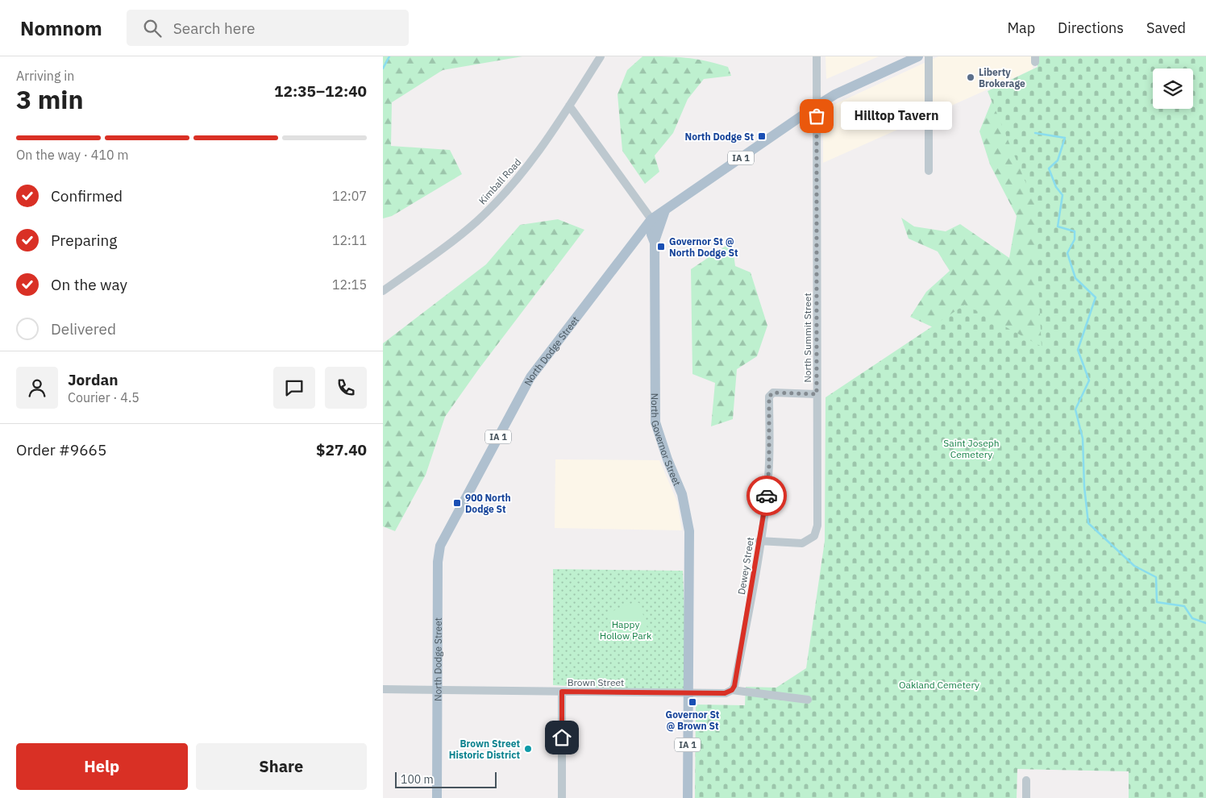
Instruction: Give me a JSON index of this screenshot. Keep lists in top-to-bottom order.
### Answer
{
  "streets": {
    "main road": ["IA 1", "North Dodge Street", "North Governor Street"],
    "street": [
      "Kimball Road",
      "North Summit Street",
      "Dewey Street",
      "Brown Street"
    ]
  },
  "crossings": [
    ["North Summit Street", "North Dodge Street"],
    ["North Summit Street", "Dewey Street"],
    ["North Dodge Street", "North Governor Street"],
    ["North Dodge Street", "Brown Street"],
    ["North Governor Street", "Brown Street"],
    ["Dewey Street", "Brown Street"]
  ],
  "parks": ["Saint Joseph Cemetery", "Happy Hollow Park", "Oakland Cemetery"],
  "places": {
    "other": ["Liberty Brokerage", "Hilltop Tavern", "Brown Street Historic District"],
    "transit": [
      "North Dodge St",
      "Governor St @ North Dodge St",
      "900 North Dodge St",
      "Governor St @ Brown St"
    ]
  },
  "scale_bar": "100 m",
  "page": {
    "header": "Nomnom",
    "search": "Search here",
    "nav": ["Map", "Directions", "Saved"],
    "heading": ["3 min", "Arriving in", "12:35–12:40"],
    "panel": [
      "Jordan",
      "Courier · 4.5",
      "Order #9665",
      "$27.40"
    ],
    "bubble": "Hilltop Tavern",
    "bar": "On the way · 410 m",
    "list": [
      ["Confirmed", "12:07"],
      ["Preparing", "12:11"],
      ["On the way", "12:15"],
      "Delivered"
    ],
    "buttons": ["Help", "Share"],
    "scale": "100 m"
  }
}
